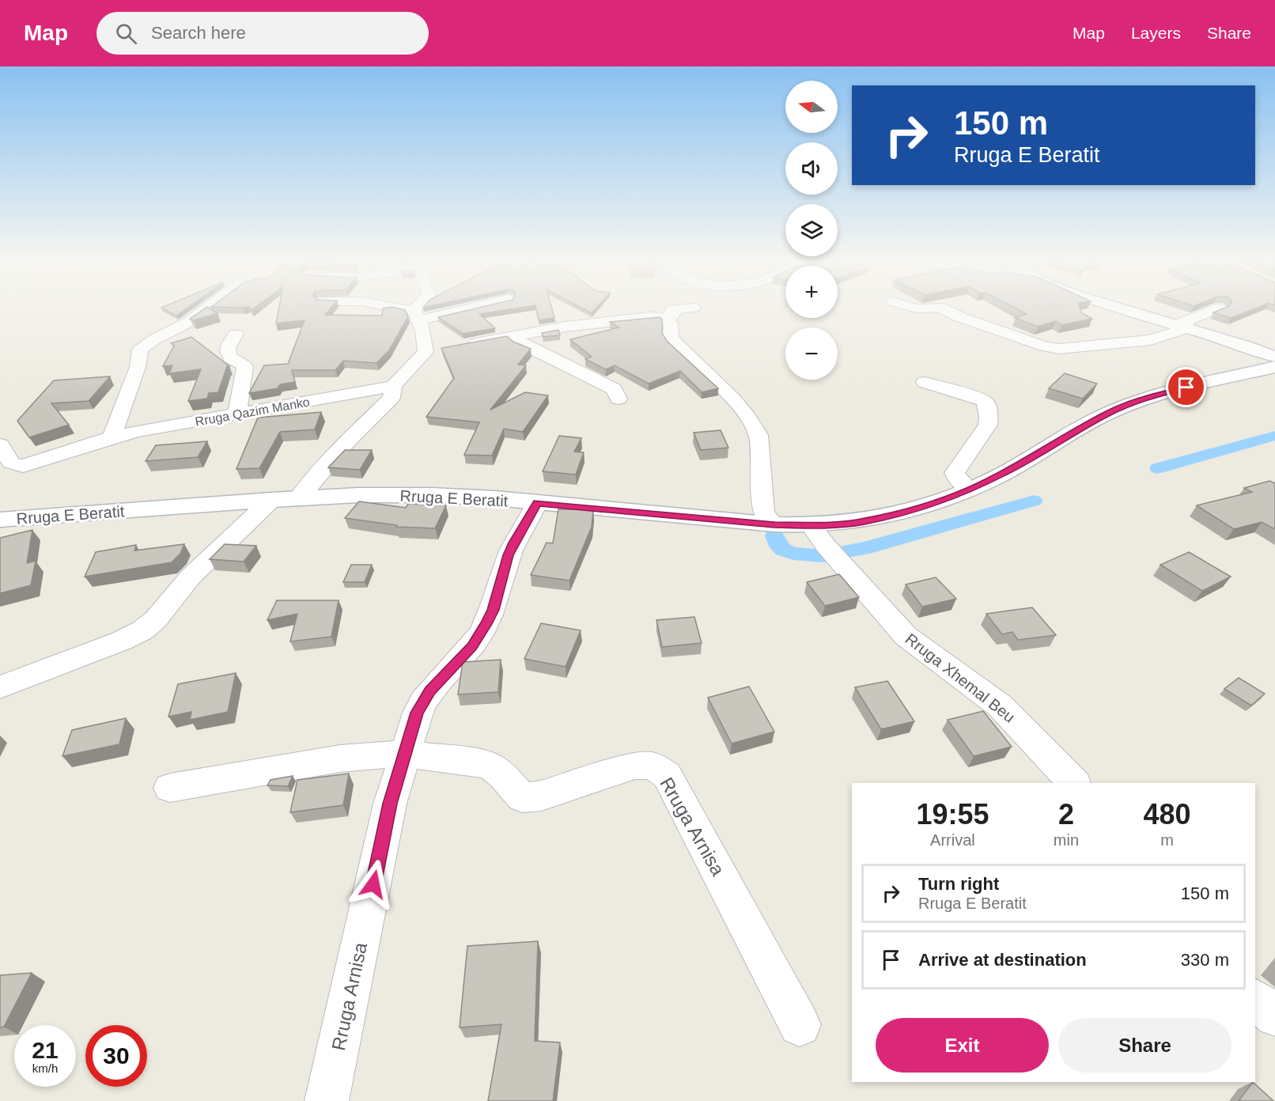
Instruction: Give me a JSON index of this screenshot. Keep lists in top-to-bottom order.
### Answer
{
  "streets": {
    "main road": ["Rruga E Beratit"],
    "street": ["Rruga Qazim Manko", "Rruga Xhemal Beu", "Rruga Arnisa"]
  },
  "crossings": [
    ["Rruga E Beratit", "Rruga Xhemal Beu"],
    ["Rruga E Beratit", "Rruga Arnisa"]
  ],
  "north": "left",
  "page": {
    "header": "Map",
    "search": "Search here",
    "nav": ["Map", "Layers", "Share"],
    "map_buttons": ["+", "−"],
    "turn": ["150 m", "Rruga E Beratit"],
    "eta": [
      "19:55",
      "Arrival",
      "2",
      "min",
      "480",
      "m"
    ],
    "list": [
      {
        "name": "Turn right",
        "note": "Rruga E Beratit",
        "value": "150 m"
      },
      {
        "name": "Arrive at destination",
        "value": "330 m"
      }
    ],
    "buttons": ["Exit", "Share"],
    "speed": "21 km/h",
    "limit": "30"
  }
}
